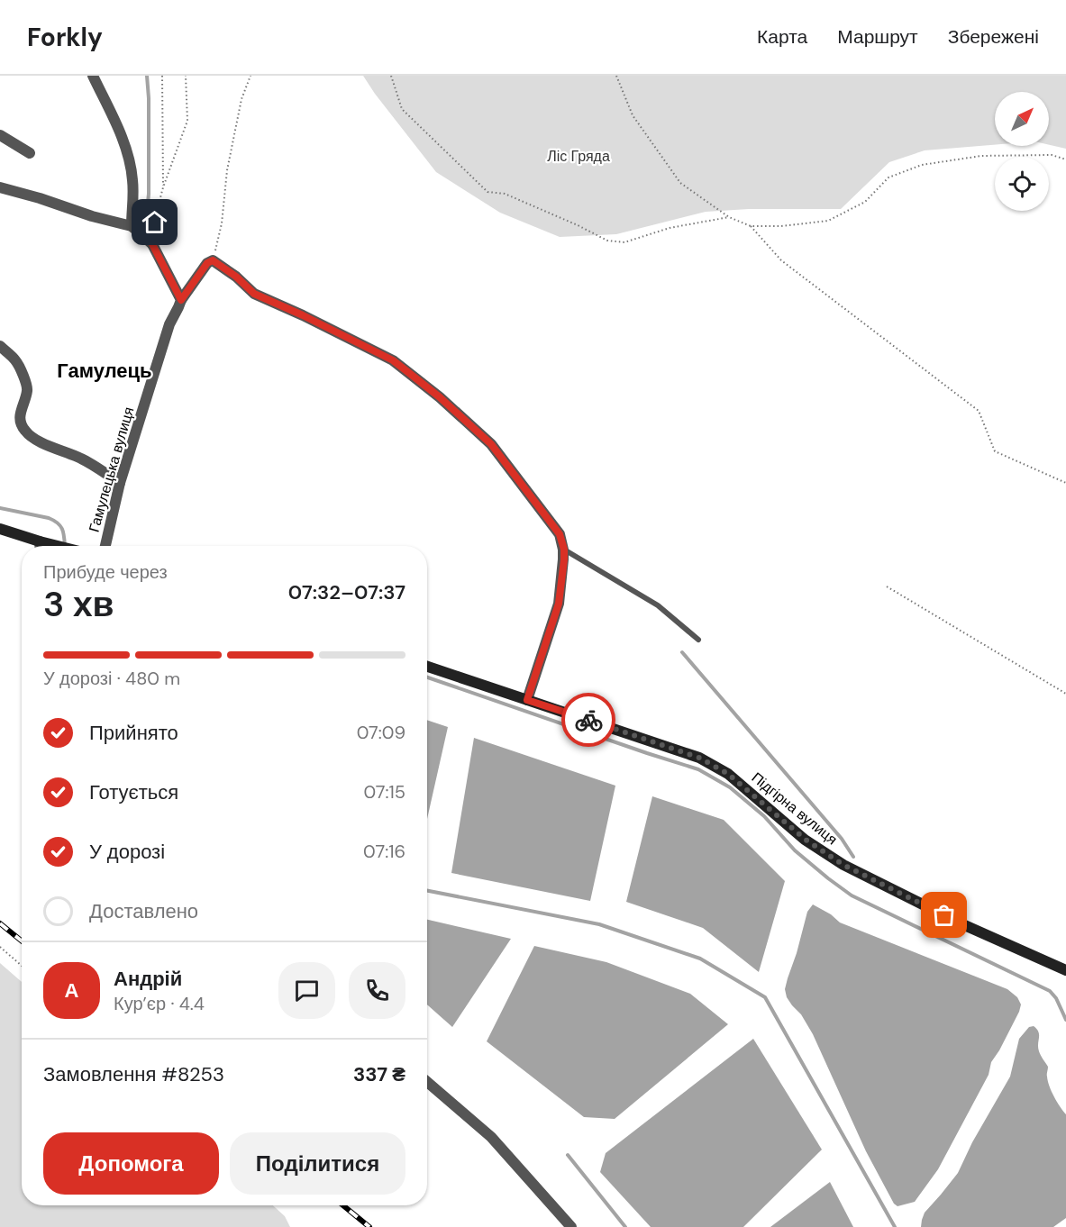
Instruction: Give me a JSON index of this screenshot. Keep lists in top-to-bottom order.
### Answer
{
  "streets": {
    "street": ["Гамулецька вулиця", "Підгірна вулиця"]
  },
  "districts": ["Гамулець"],
  "parks": ["Ліс Гряда"],
  "north": "top right",
  "page": {
    "header": "Forkly",
    "nav": ["Карта", "Маршрут", "Збережені"],
    "heading": ["3 хв", "Прибуде через", "07:32–07:37"],
    "panel": [
      "Андрій",
      "Кур’єр · 4.4",
      "Замовлення #8253",
      "337 ₴"
    ],
    "bar": "У дорозі · 480 m",
    "list": [
      ["Прийнято", "07:09"],
      ["Готується", "07:15"],
      ["У дорозі", "07:16"],
      "Доставлено"
    ],
    "round": "А",
    "buttons": ["Допомога", "Поділитися"]
  }
}
